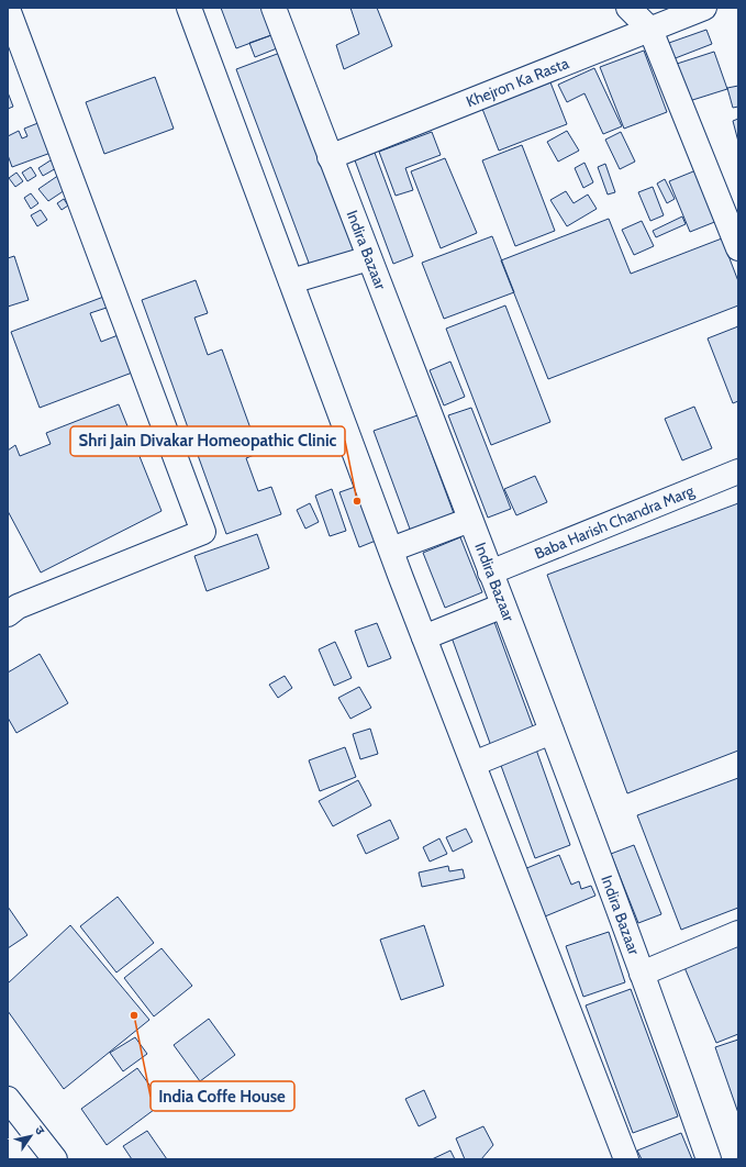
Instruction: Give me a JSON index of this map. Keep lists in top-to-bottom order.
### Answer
{
  "streets": {
    "main road": ["Khejron Ka Rasta", "Indira Bazaar", "Baba Harish Chandra Marg"]
  },
  "crossings": [
    ["Khejron Ka Rasta", "Indira Bazaar"],
    ["Indira Bazaar", "Baba Harish Chandra Marg"]
  ],
  "places": ["Shri Jain Divakar Homeopathic Clinic", "India Coffe House"],
  "north": "top right"
}
